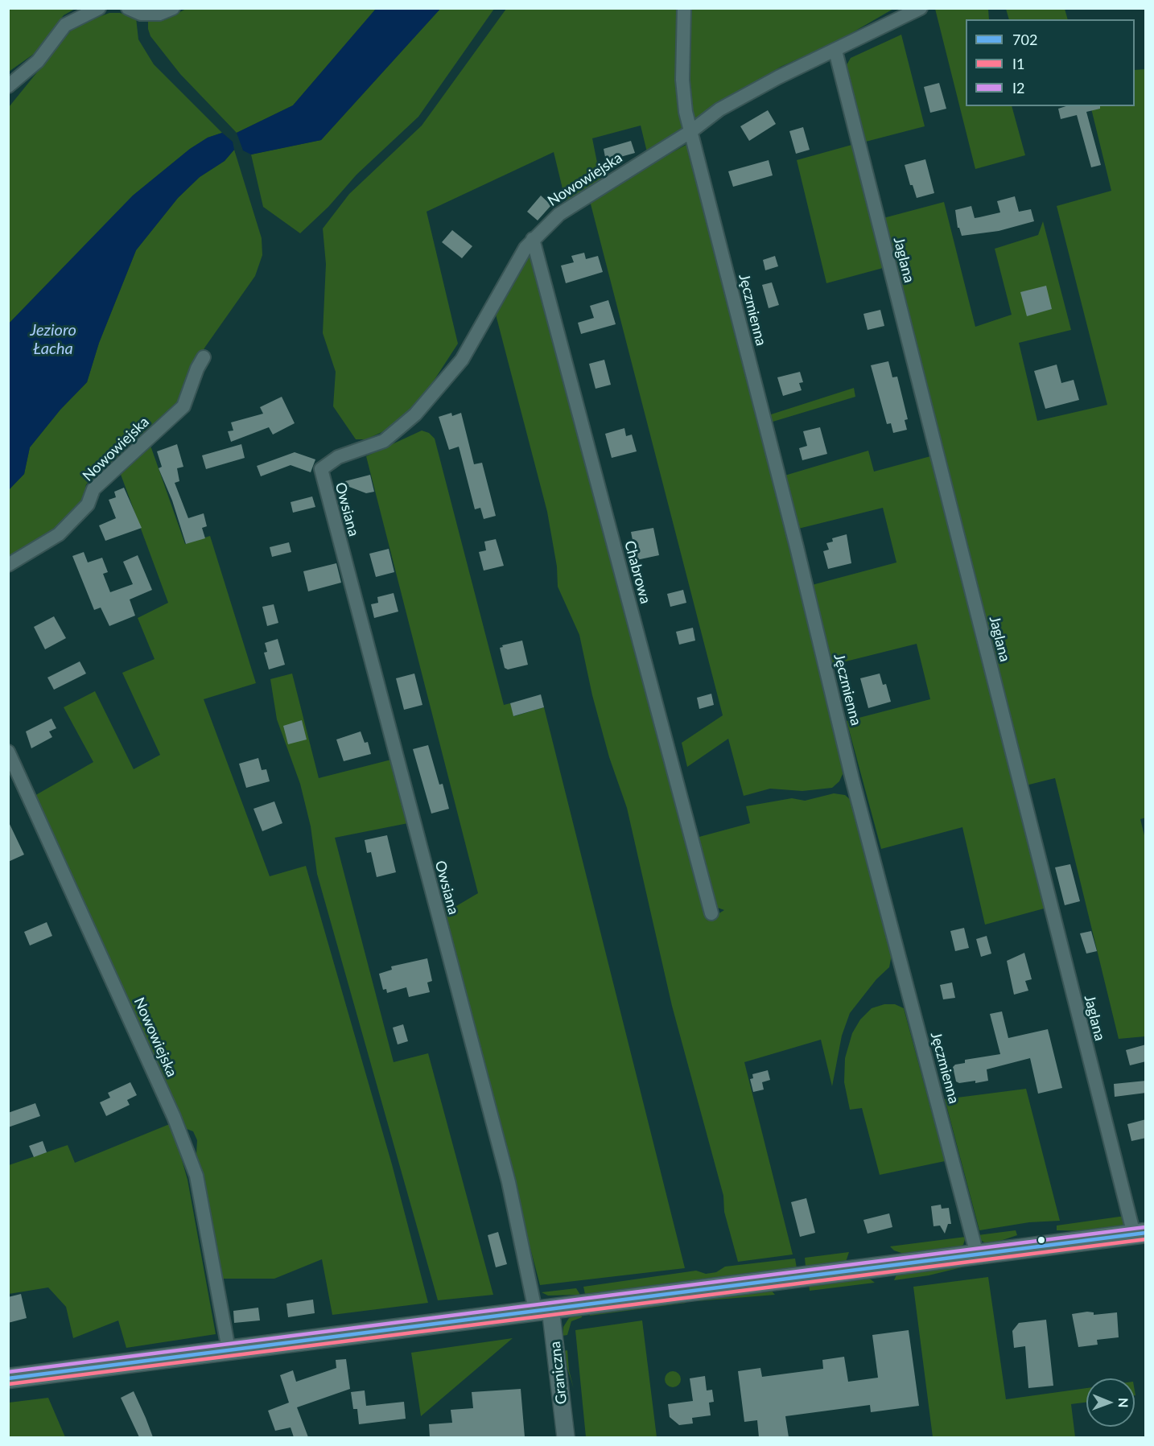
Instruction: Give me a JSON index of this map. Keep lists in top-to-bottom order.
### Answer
{
  "streets": {
    "street": [
      "Nowowiejska",
      "Jaglana",
      "Jęczmienna",
      "Owsiana",
      "Chabrowa",
      "Graniczna"
    ]
  },
  "crossings": [
    ["Nowowiejska", "Jaglana"],
    ["Nowowiejska", "Jęczmienna"],
    ["Nowowiejska", "Owsiana"],
    ["Nowowiejska", "Chabrowa"],
    ["Owsiana", "Graniczna"]
  ],
  "water": ["Jezioro Łacha"],
  "lines": ["transit line I2", "transit line 702", "transit line I1"],
  "legend": ["702", "I1", "I2"],
  "north": "right"
}
